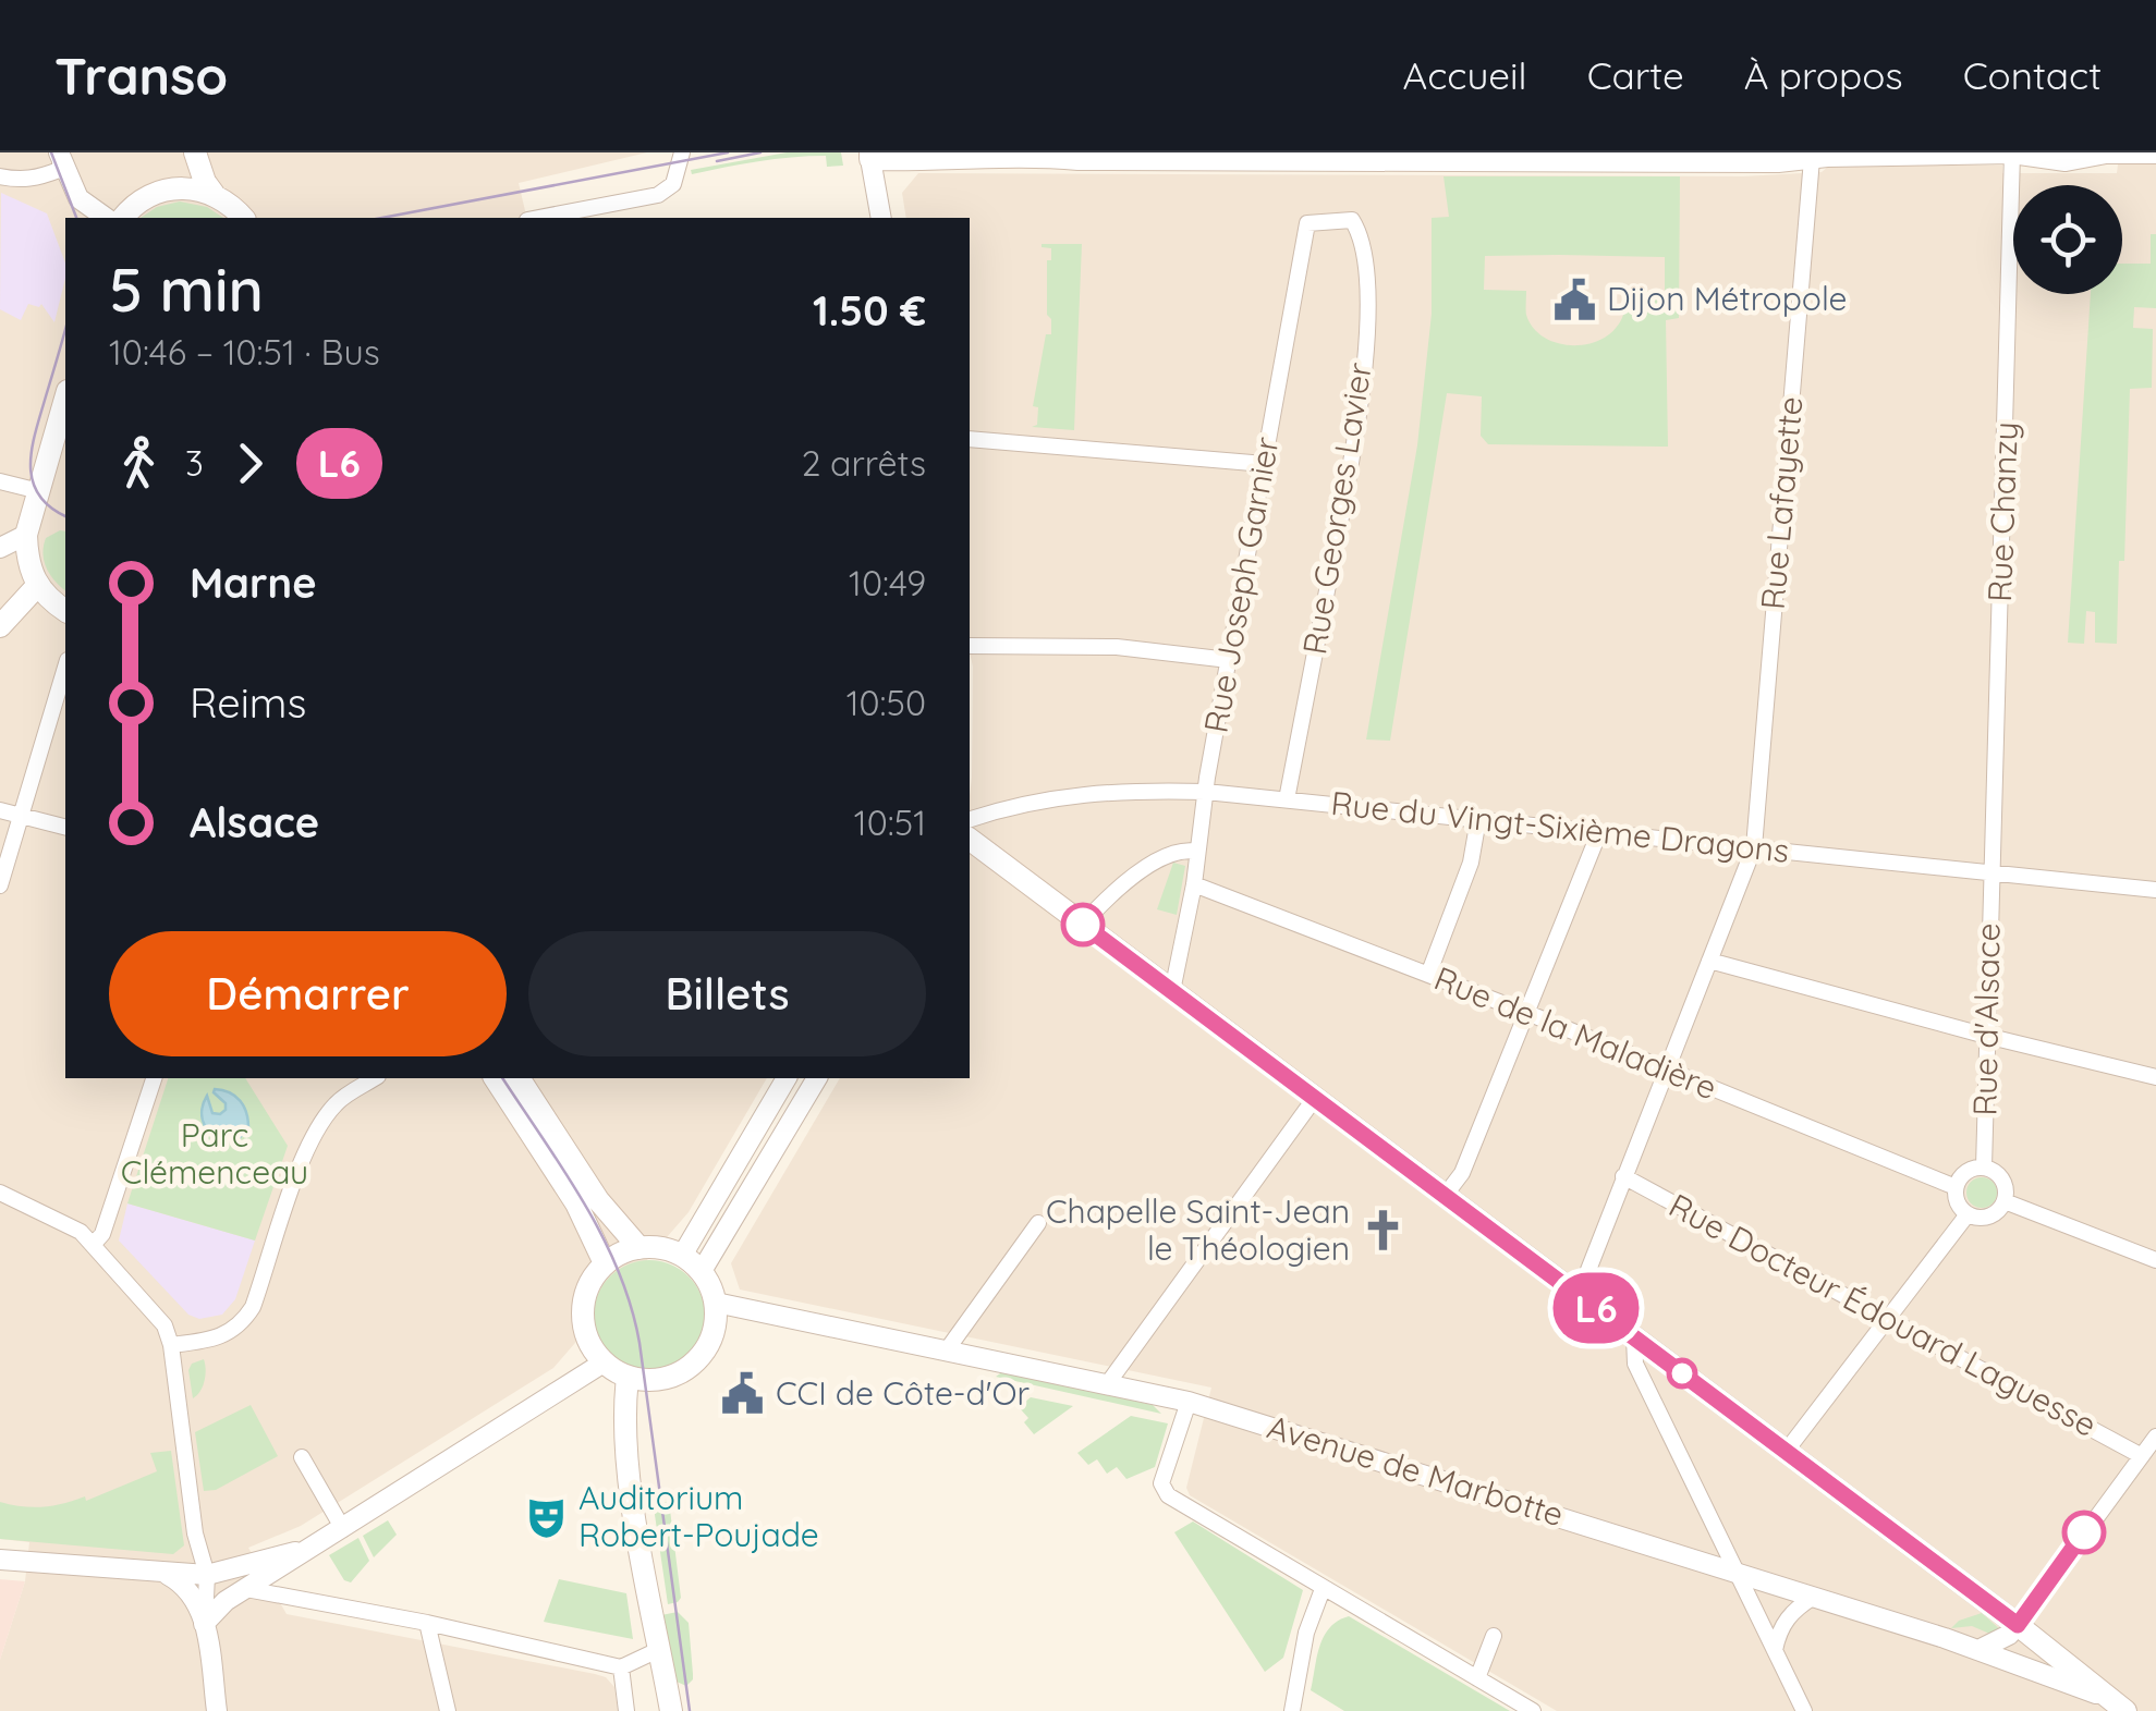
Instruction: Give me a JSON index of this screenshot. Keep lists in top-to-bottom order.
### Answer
{
  "streets": {
    "street": [
      "Rue Lafayette",
      "Rue Georges Lavier",
      "Rue Chanzy",
      "Rue Joseph Garnier",
      "Rue du Vingt-Sixième Dragons",
      "Rue d'Alsace",
      "Rue de la Maladière",
      "Rue Docteur Édouard Laguesse",
      "Avenue de Marbotte"
    ]
  },
  "crossings": [
    ["Rue Lafayette", "Rue du Vingt-Sixième Dragons"],
    ["Rue Lafayette", "Rue de la Maladière"],
    ["Rue Lafayette", "Rue Docteur Édouard Laguesse"],
    ["Rue Georges Lavier", "Rue Joseph Garnier"],
    ["Rue Georges Lavier", "Rue du Vingt-Sixième Dragons"],
    ["Rue Chanzy", "Rue du Vingt-Sixième Dragons"],
    ["Rue Chanzy", "Rue d'Alsace"],
    ["Rue Joseph Garnier", "Rue du Vingt-Sixième Dragons"],
    ["Rue Joseph Garnier", "Rue de la Maladière"],
    ["Rue du Vingt-Sixième Dragons", "Rue d'Alsace"],
    ["Rue d'Alsace", "Rue de la Maladière"]
  ],
  "parks": ["Parc Clémenceau"],
  "places": {
    "public building": ["Dijon Métropole", "CCI de Côte-d'Or"],
    "church": ["Chapelle Saint-Jean le Théologien"],
    "theatre": ["Auditorium Robert-Poujade"]
  },
  "lines": ["bus line L6"],
  "page": {
    "header": "Transo",
    "nav": [
      "Accueil",
      "Carte",
      "À propos",
      "Contact"
    ],
    "on_map": "L6",
    "heading": ["5 min", "10:46 – 10:51 · Bus", "1.50 €"],
    "legs": ["3", "L6", "2 arrêts"],
    "list": [
      {
        "name": "Marne",
        "value": "10:49"
      },
      {
        "name": "Reims",
        "value": "10:50"
      },
      {
        "name": "Alsace",
        "value": "10:51"
      }
    ],
    "buttons": ["Démarrer", "Billets"]
  }
}
